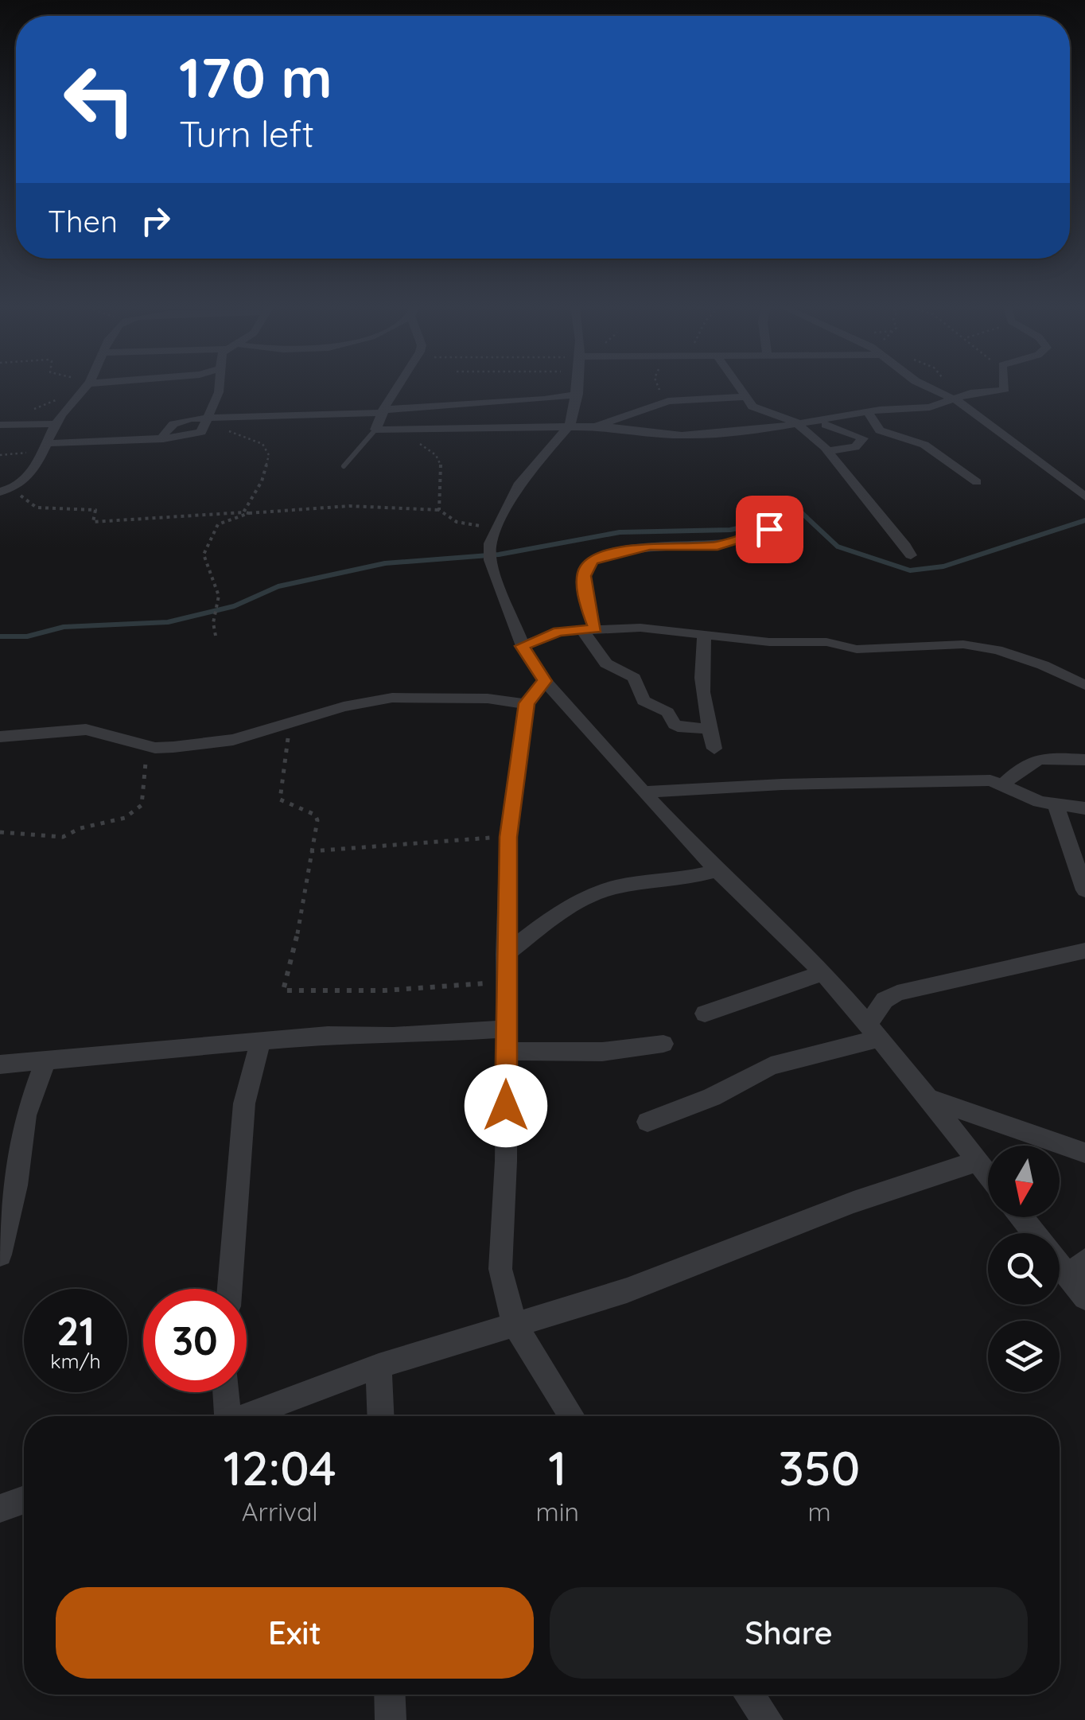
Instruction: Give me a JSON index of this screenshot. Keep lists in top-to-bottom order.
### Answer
{
  "north": "bottom",
  "page": {
    "turn": ["170 m", "Turn left"],
    "then": "Then",
    "speed": "21 km/h",
    "limit": "30",
    "eta": [
      "12:04",
      "Arrival",
      "1",
      "min",
      "350",
      "m"
    ],
    "buttons": ["Exit", "Share"]
  }
}
